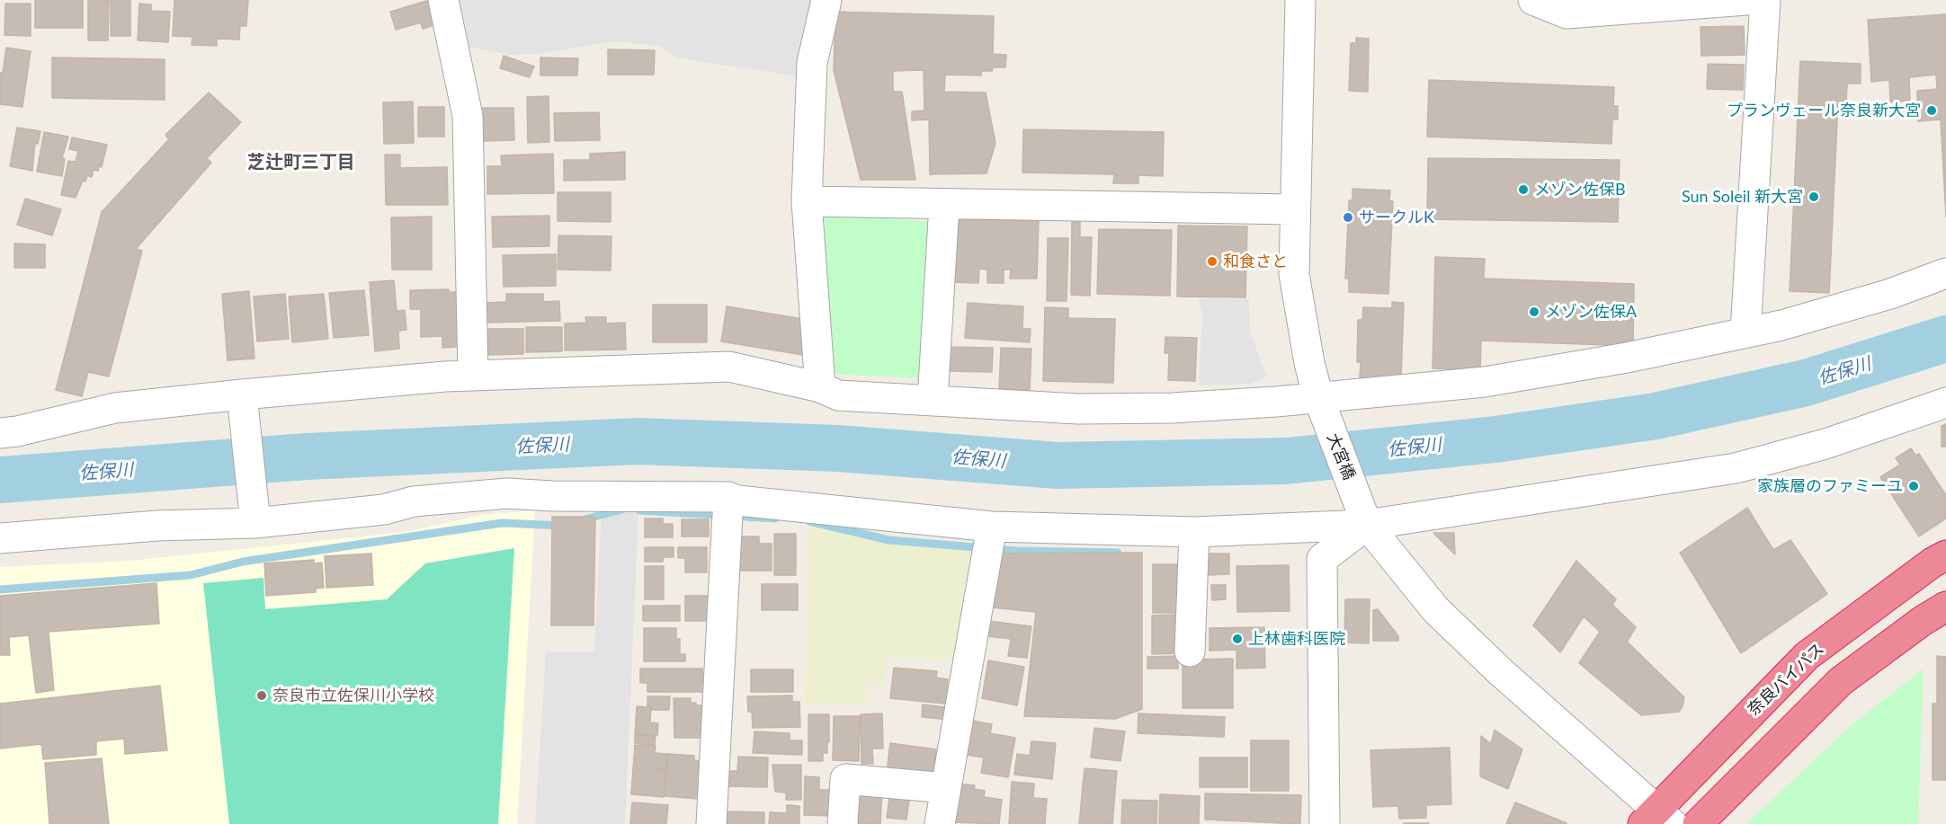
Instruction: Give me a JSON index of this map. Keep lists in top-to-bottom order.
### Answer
{
  "streets": {
    "highway": ["奈良バイパス"],
    "street": ["大宮橋"]
  },
  "crossings": [
    ["大宮橋", "奈良バイパス"]
  ],
  "districts": ["芝辻町三丁目"],
  "water": ["佐保川"],
  "places": [
    "プランヴェール奈良新大宮",
    "メゾン佐保B",
    "Sun Soleil 新大宮",
    "サークルK",
    "和食さと",
    "メゾン佐保A",
    "家族層のファミーユ",
    "上林歯科医院",
    "奈良市立佐保川小学校"
  ]
}
